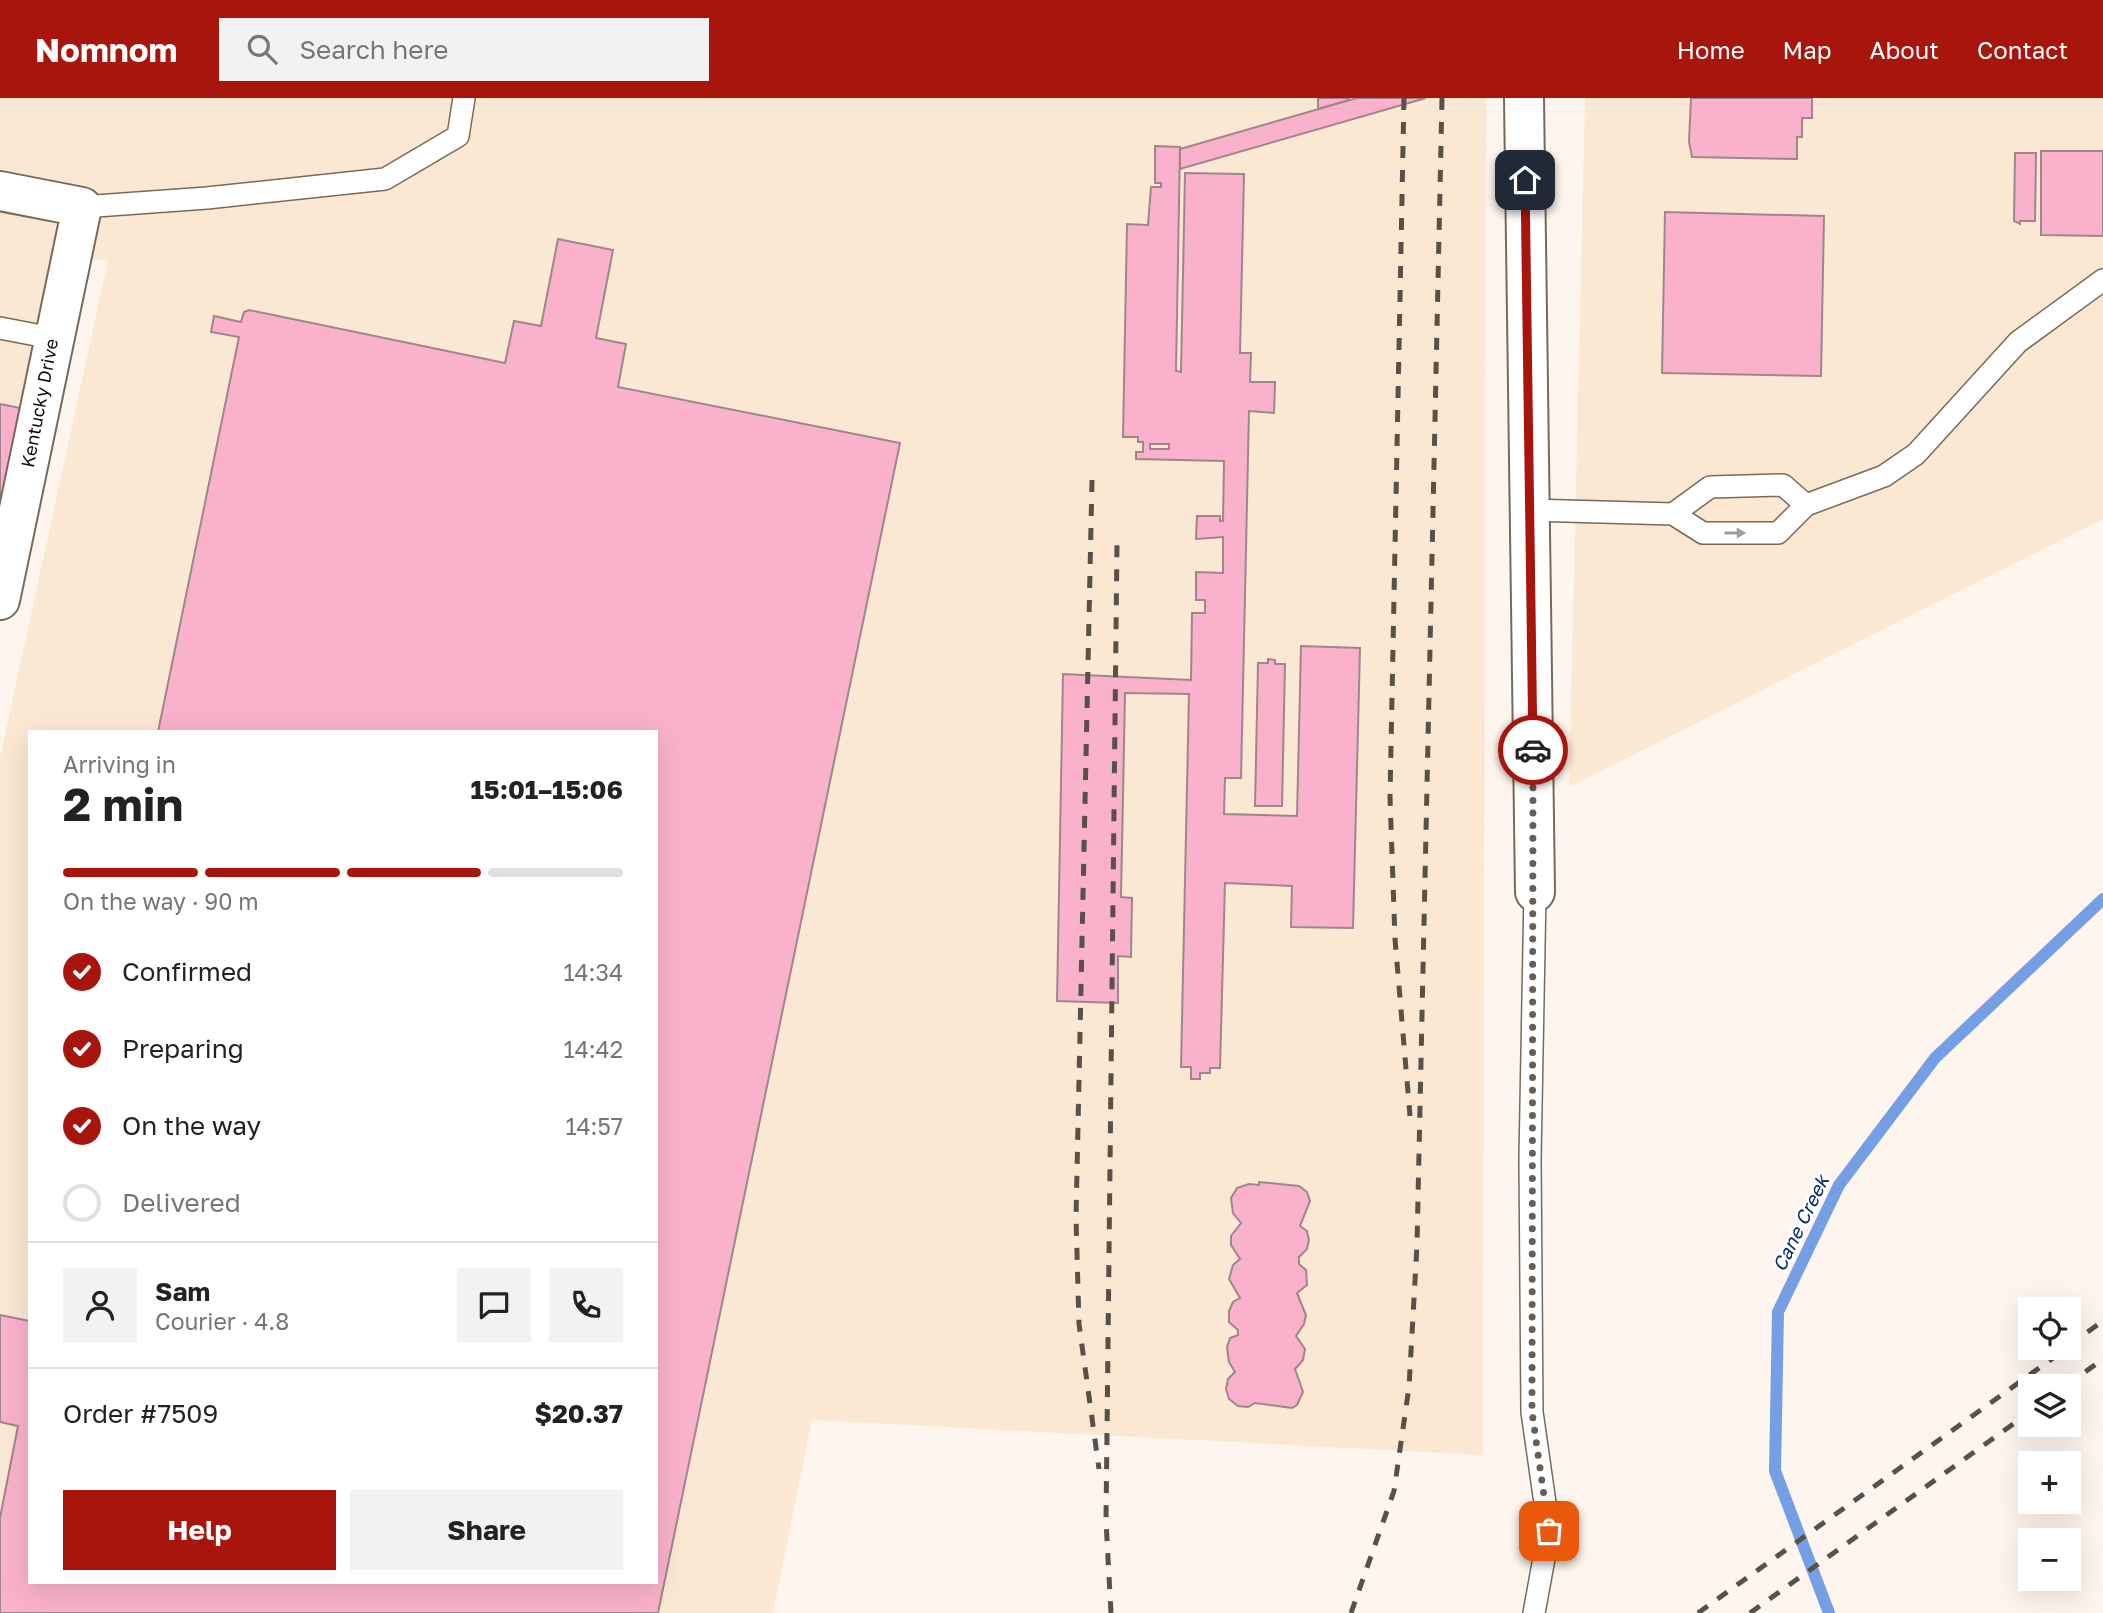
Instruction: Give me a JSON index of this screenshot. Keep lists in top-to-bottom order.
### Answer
{
  "streets": {
    "street": ["Kentucky Drive"]
  },
  "water": ["Cane Creek"],
  "page": {
    "header": "Nomnom",
    "search": "Search here",
    "nav": [
      "Home",
      "Map",
      "About",
      "Contact"
    ],
    "heading": ["2 min", "Arriving in", "15:01–15:06"],
    "panel": [
      "Sam",
      "Courier · 4.8",
      "Order #7509",
      "$20.37"
    ],
    "bar": "On the way · 90 m",
    "list": [
      ["Confirmed", "14:34"],
      ["Preparing", "14:42"],
      ["On the way", "14:57"],
      "Delivered"
    ],
    "map_buttons": ["+", "−"],
    "buttons": ["Help", "Share"]
  }
}
